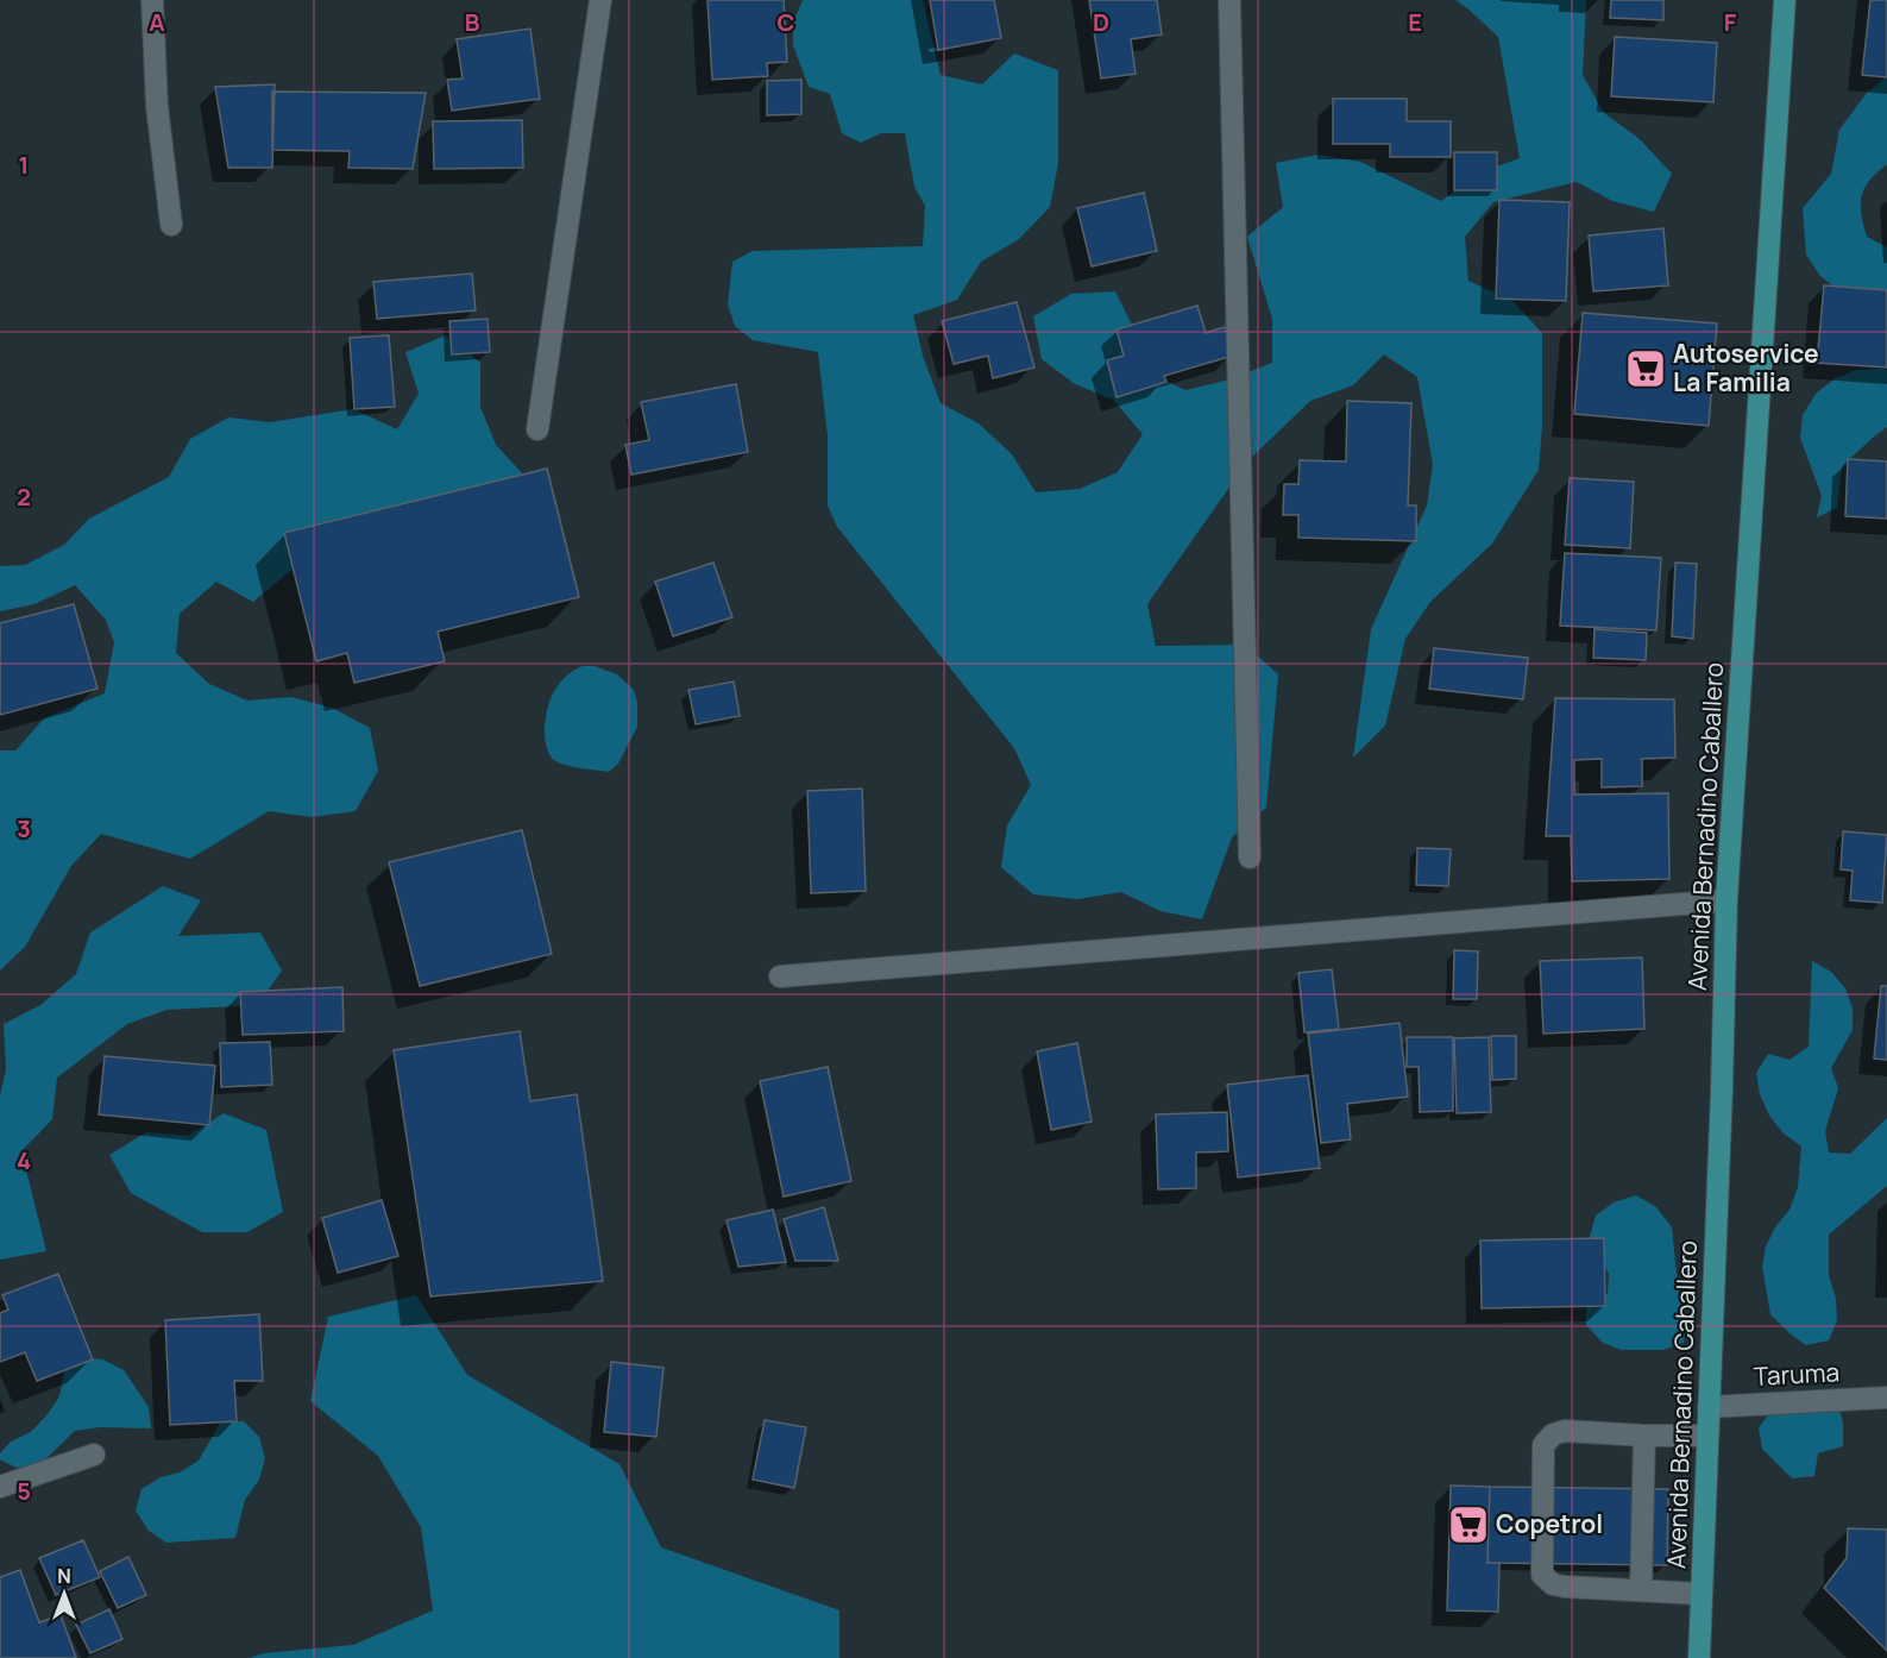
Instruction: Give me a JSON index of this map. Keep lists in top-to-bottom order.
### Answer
{
  "streets": {
    "main road": ["Avenida Bernadino Caballero"],
    "street": ["Taruma"]
  },
  "crossings": [
    ["Avenida Bernadino Caballero", "Taruma"]
  ],
  "places": {
    "supermarket": ["Autoservice La Familia", "Copetrol"]
  },
  "north": "top",
  "grid": {
    "columns": [
      "A",
      "B",
      "C",
      "D",
      "E",
      "F"
    ],
    "rows": [
      "1",
      "2",
      "3",
      "4",
      "5"
    ]
  }
}
